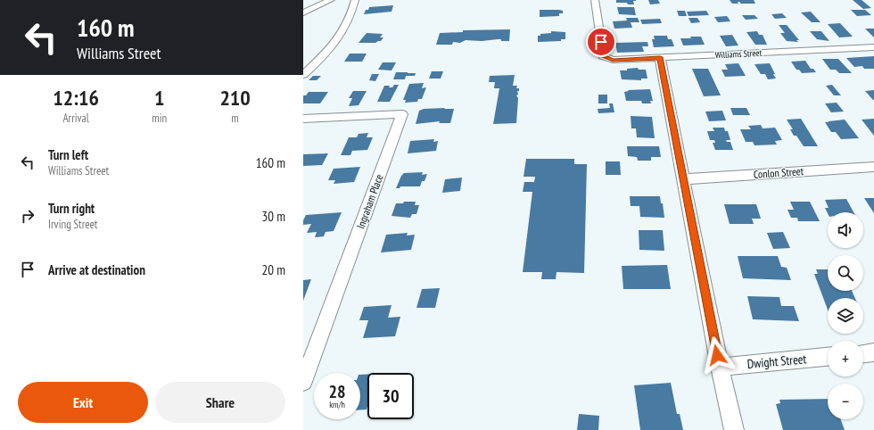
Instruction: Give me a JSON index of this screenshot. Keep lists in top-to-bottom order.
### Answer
{
  "streets": {
    "street": [
      "Williams Street",
      "Conlon Street",
      "Ingraham Place",
      "Dwight Street"
    ]
  },
  "page": {
    "turn": ["160 m", "Williams Street"],
    "eta": [
      "12:16",
      "Arrival",
      "1",
      "min",
      "210",
      "m"
    ],
    "list": [
      {
        "name": "Turn left",
        "note": "Williams Street",
        "value": "160 m"
      },
      {
        "name": "Turn right",
        "note": "Irving Street",
        "value": "30 m"
      },
      {
        "name": "Arrive at destination",
        "value": "20 m"
      }
    ],
    "map_buttons": ["+", "−"],
    "speed": "28 km/h",
    "limit": "30",
    "buttons": ["Exit", "Share"]
  }
}
